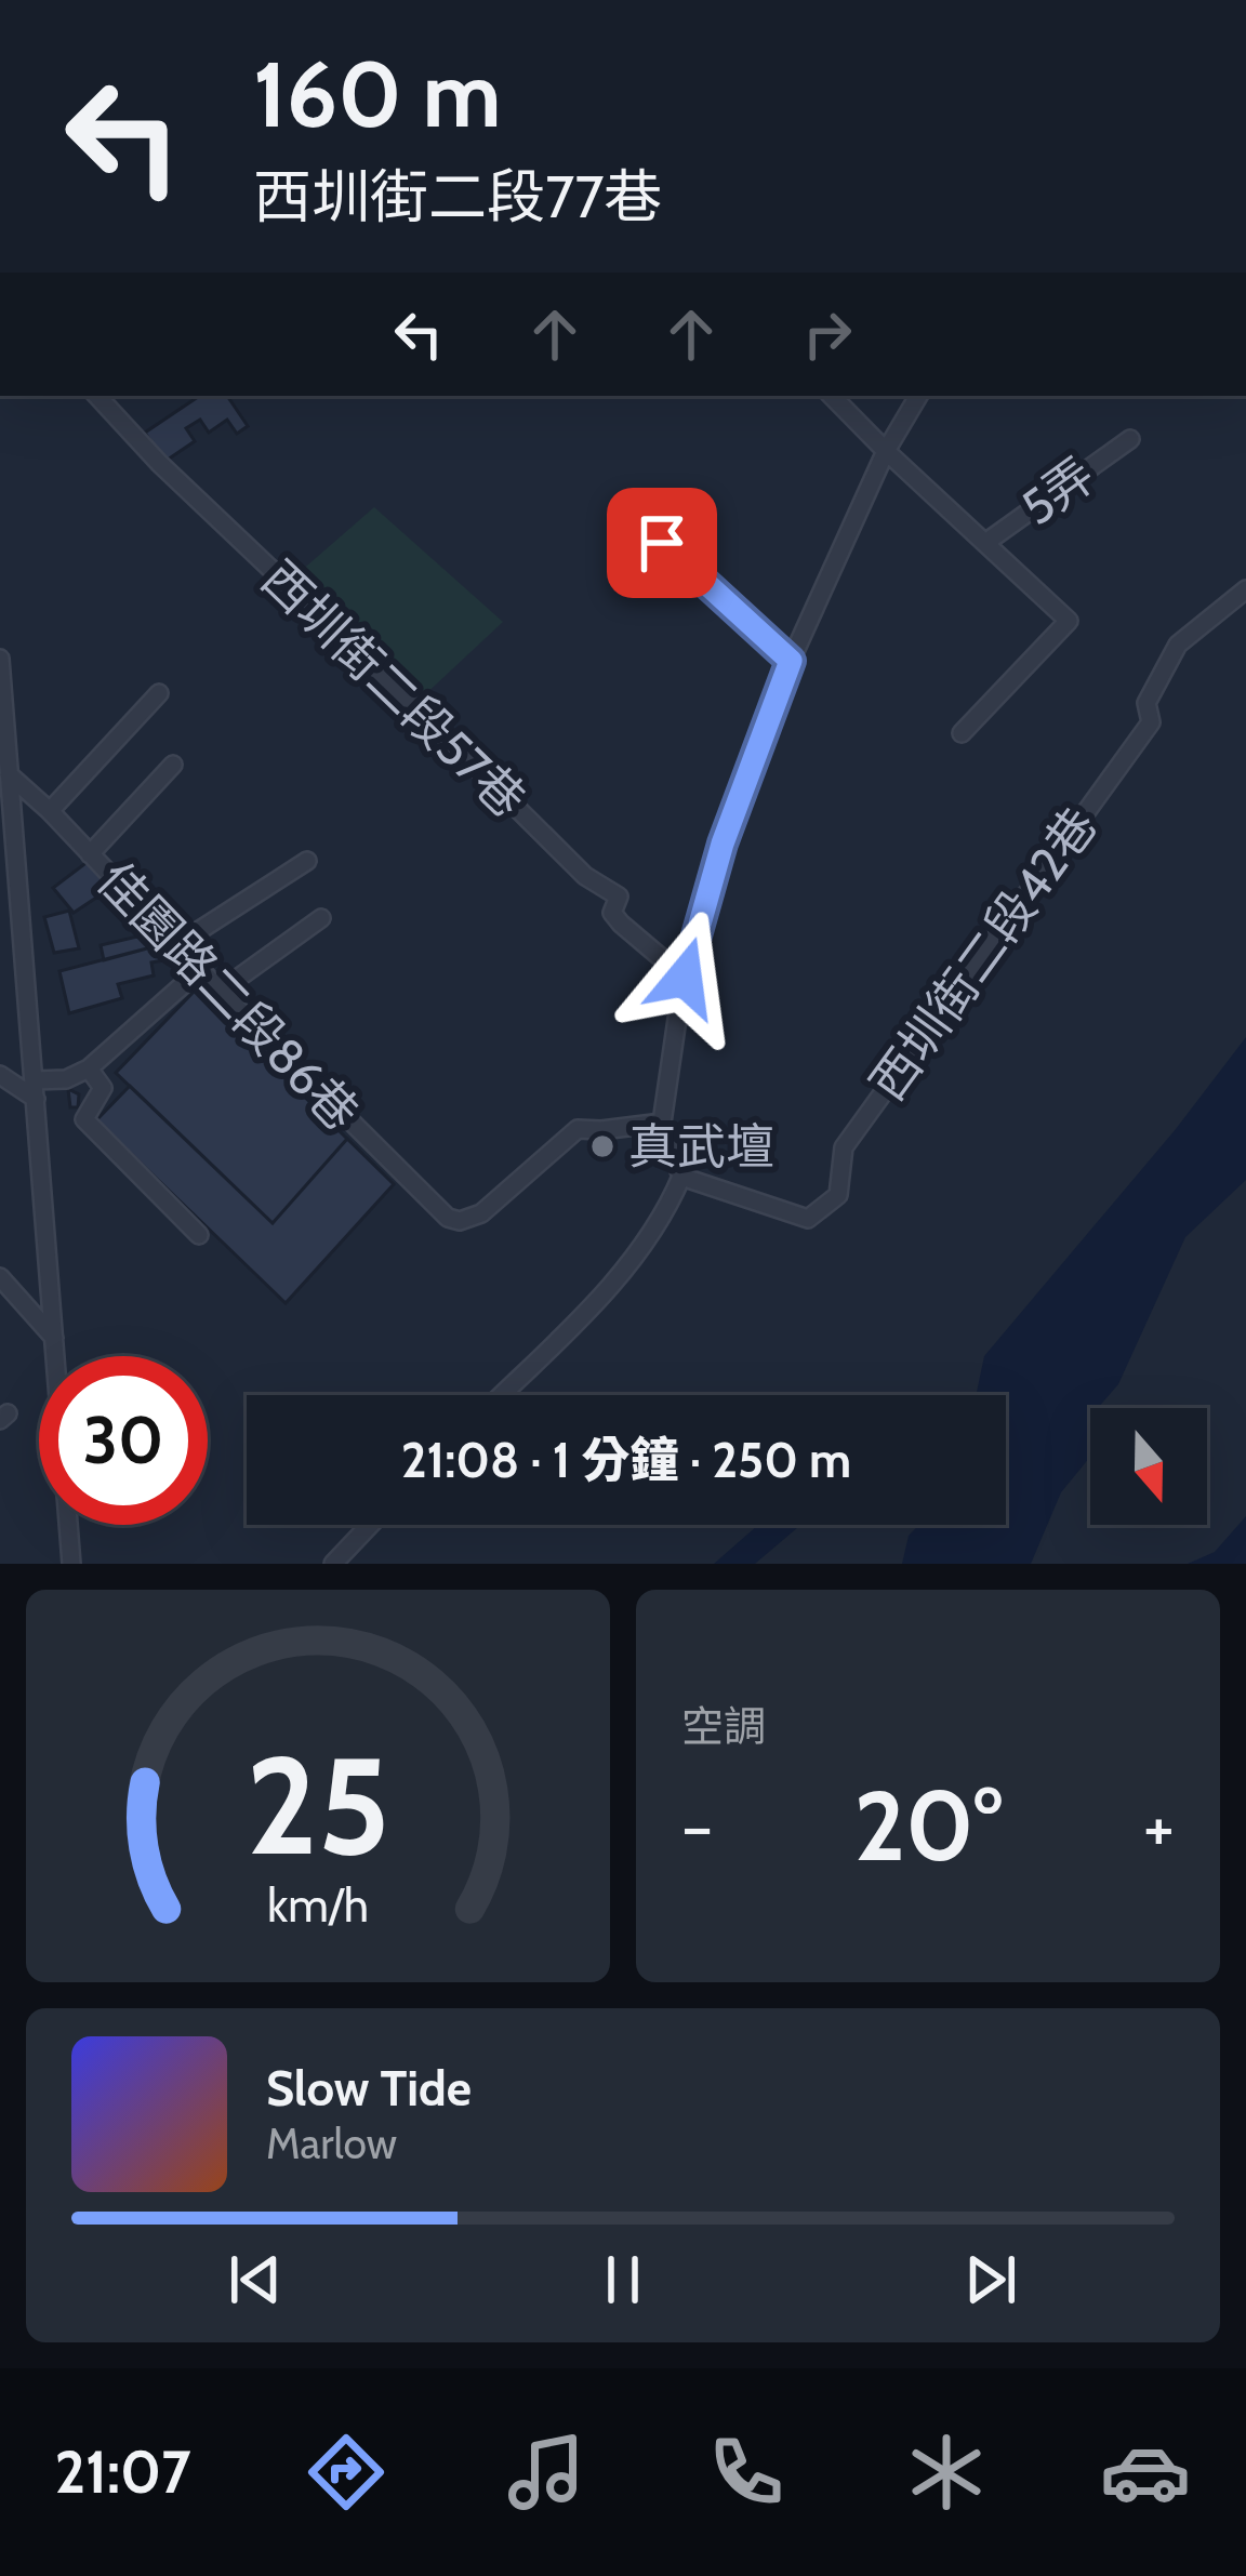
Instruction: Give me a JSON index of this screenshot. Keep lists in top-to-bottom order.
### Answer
{
  "streets": {
    "street": [
      "5弄",
      "西圳街二段57巷",
      "西圳街二段42巷",
      "佳園路二段86巷"
    ]
  },
  "places": ["真武壇"],
  "north": "bottom",
  "page": {
    "turn": ["160 m", "西圳街二段77巷"],
    "limit": "30",
    "trip": "21:08 · 1 分鐘 · 250 m",
    "tile": "空調",
    "heat": ["−", "20°", "+"],
    "song": ["Slow Tide", "Marlow"],
    "tabs": "21:07",
    "gauge": ["25", "km/h"]
  }
}
